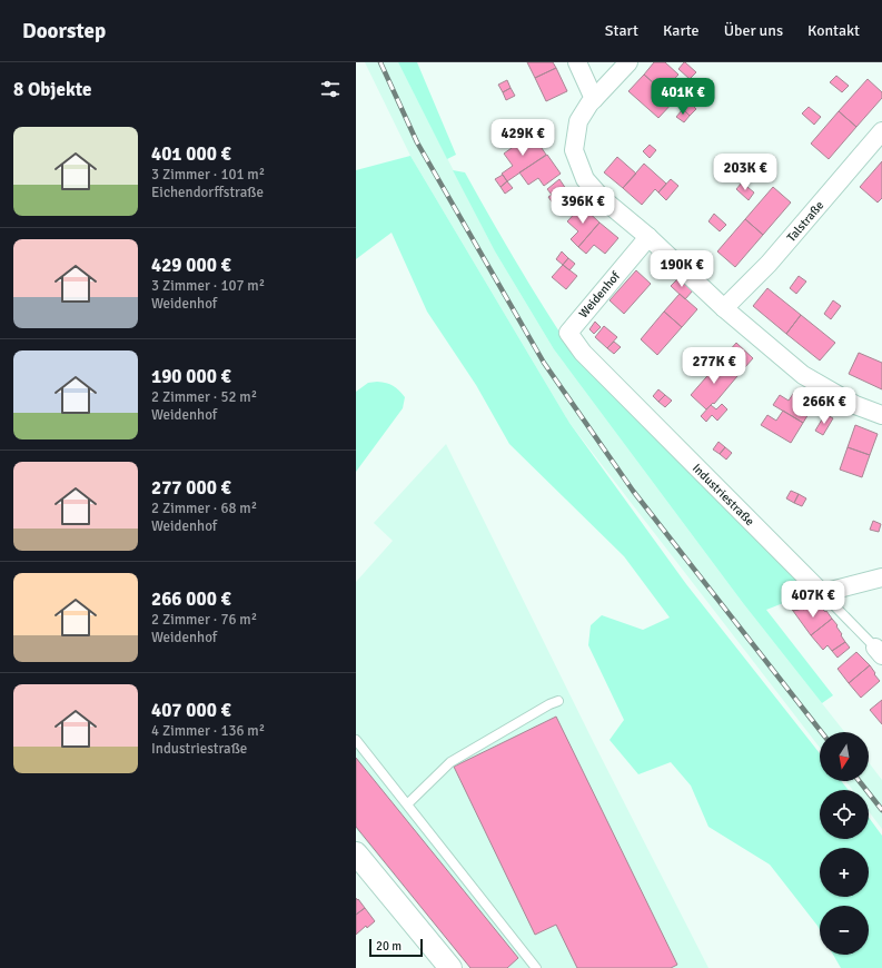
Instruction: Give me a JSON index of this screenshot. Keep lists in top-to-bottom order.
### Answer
{
  "streets": {
    "street": ["Talstraße", "Weidenhof", "Industriestraße"]
  },
  "crossings": [
    ["Weidenhof", "Industriestraße"]
  ],
  "scale_bar": "20 m",
  "north": "bottom",
  "page": {
    "header": "Doorstep",
    "nav": [
      "Start",
      "Karte",
      "Über uns",
      "Kontakt"
    ],
    "heading": "8 Objekte",
    "price": [
      "401K €",
      "429K €",
      "203K €",
      "396K €",
      "190K €",
      "277K €",
      "266K €",
      "407K €"
    ],
    "list": [
      {
        "name": "401 000 €",
        "note": "3 Zimmer · 101 m² · Eichendorffstraße"
      },
      {
        "name": "429 000 €",
        "note": "3 Zimmer · 107 m² · Weidenhof"
      },
      {
        "name": "190 000 €",
        "note": "2 Zimmer · 52 m² · Weidenhof"
      },
      {
        "name": "277 000 €",
        "note": "2 Zimmer · 68 m² · Weidenhof"
      },
      {
        "name": "266 000 €",
        "note": "2 Zimmer · 76 m² · Weidenhof"
      },
      {
        "name": "407 000 €",
        "note": "4 Zimmer · 136 m² · Industriestraße"
      }
    ],
    "map_buttons": ["+", "−"],
    "scale": "20 m"
  }
}
